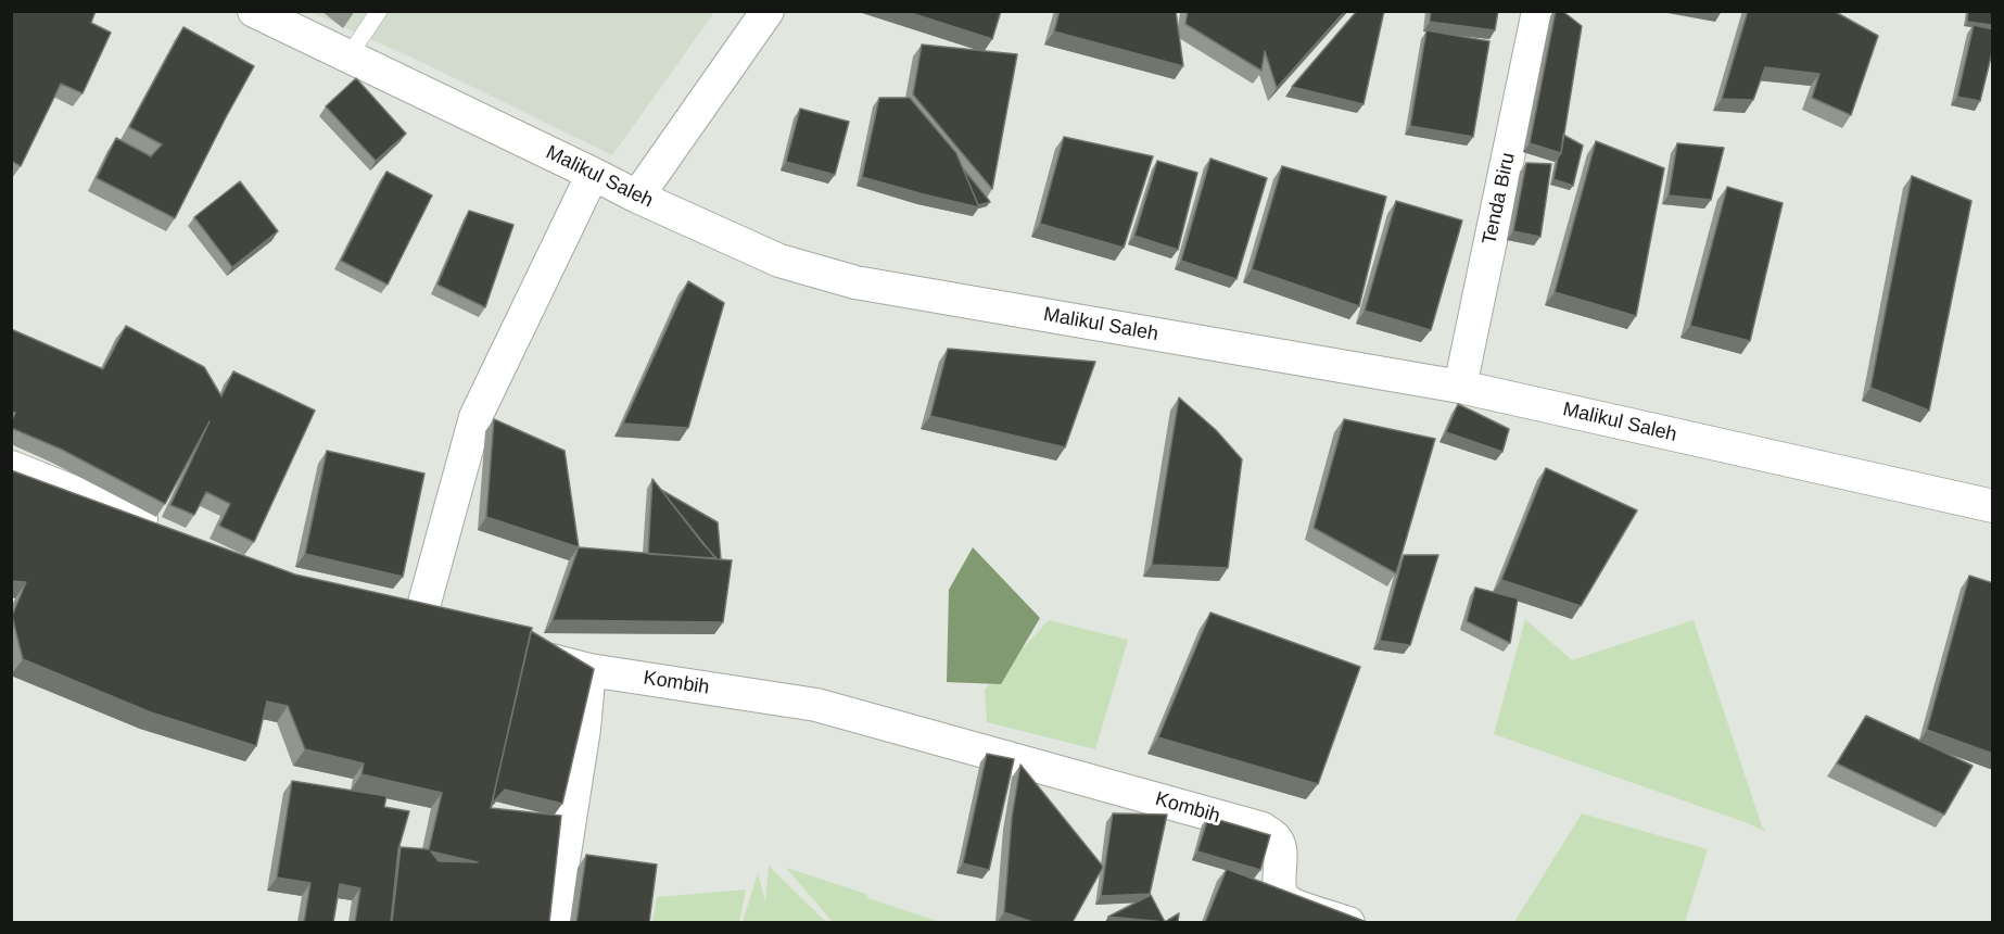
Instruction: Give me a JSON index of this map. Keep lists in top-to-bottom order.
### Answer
{
  "streets": {
    "street": ["Malikul Saleh", "Tenda Biru", "Kombih"]
  },
  "crossings": [
    ["Malikul Saleh", "Tenda Biru"]
  ]
}
